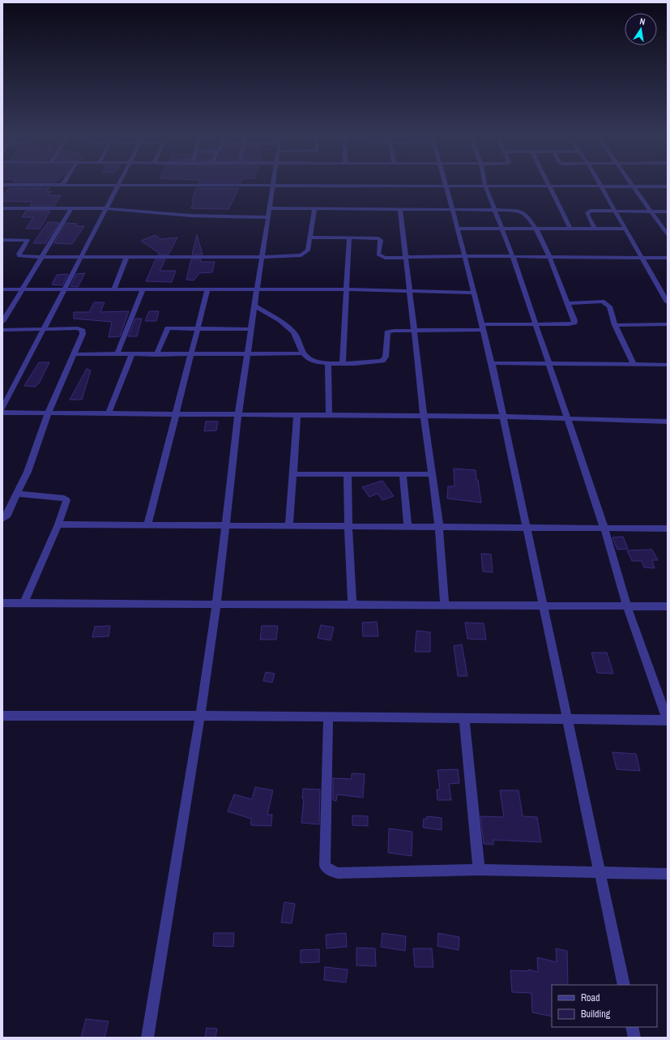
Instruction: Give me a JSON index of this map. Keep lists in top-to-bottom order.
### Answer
{
  "legend": ["Road", "Building"],
  "north": "top"
}
